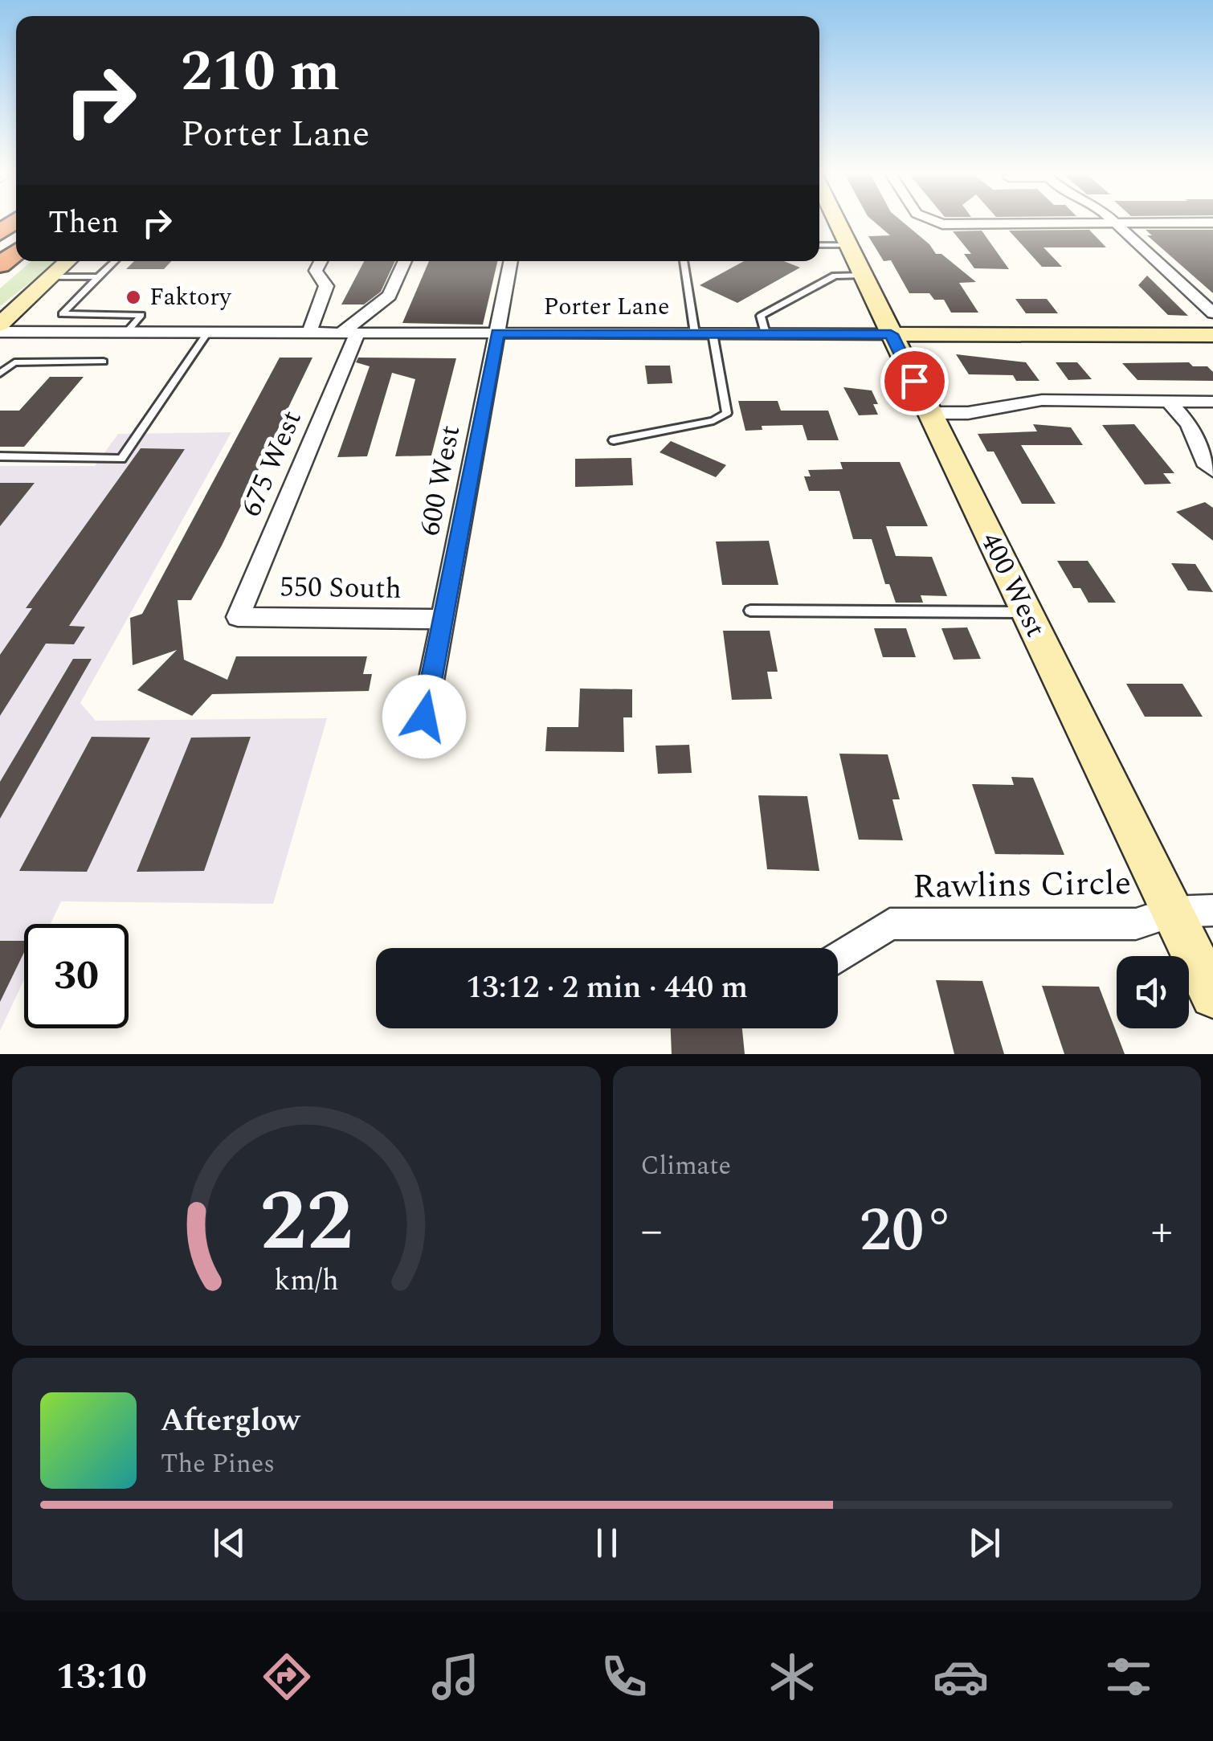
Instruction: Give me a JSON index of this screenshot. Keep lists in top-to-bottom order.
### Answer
{
  "streets": {
    "main road": ["Porter Lane", "400 West"],
    "street": [
      "675 West",
      "600 West",
      "550 South",
      "Rawlins Circle"
    ]
  },
  "crossings": [
    ["Porter Lane", "675 West"],
    ["Porter Lane", "600 West"],
    ["Porter Lane", "400 West"],
    ["675 West", "550 South"],
    ["600 West", "550 South"],
    ["400 West", "Rawlins Circle"]
  ],
  "places": ["Faktory"],
  "page": {
    "turn": ["210 m", "Porter Lane"],
    "then": "Then",
    "limit": "30",
    "trip": "13:12 · 2 min · 440 m",
    "tile": "Climate",
    "heat": ["−", "20°", "+"],
    "song": ["Afterglow", "The Pines"],
    "tabs": "13:10",
    "gauge": ["22", "km/h"]
  }
}
